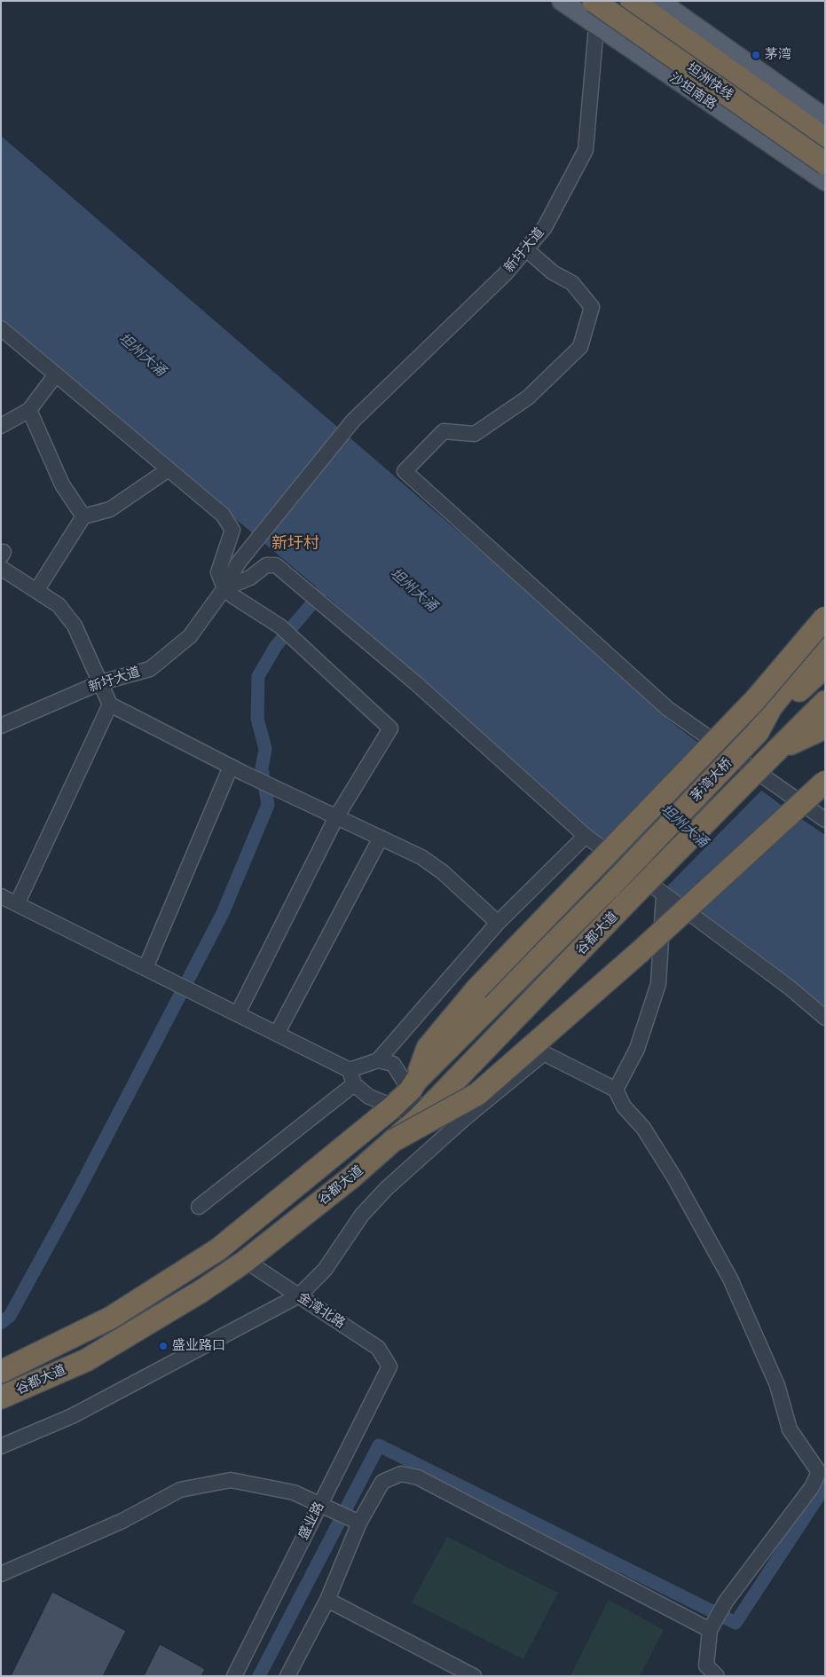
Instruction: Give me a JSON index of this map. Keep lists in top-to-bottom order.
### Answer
{
  "streets": {
    "highway": ["坦洲快线", "茅湾大桥", "谷都大道"],
    "main road": ["沙坦南路"],
    "street": ["新圩大道", "金湾北路", "盛业路"]
  },
  "crossings": [
    ["沙坦南路", "新圩大道"],
    ["茅湾大桥", "谷都大道"],
    ["谷都大道", "金湾北路"],
    ["金湾北路", "盛业路"]
  ],
  "districts": ["新圩村"],
  "water": ["坦州大涌"],
  "places": ["茅湾", "盛业路口"]
}
